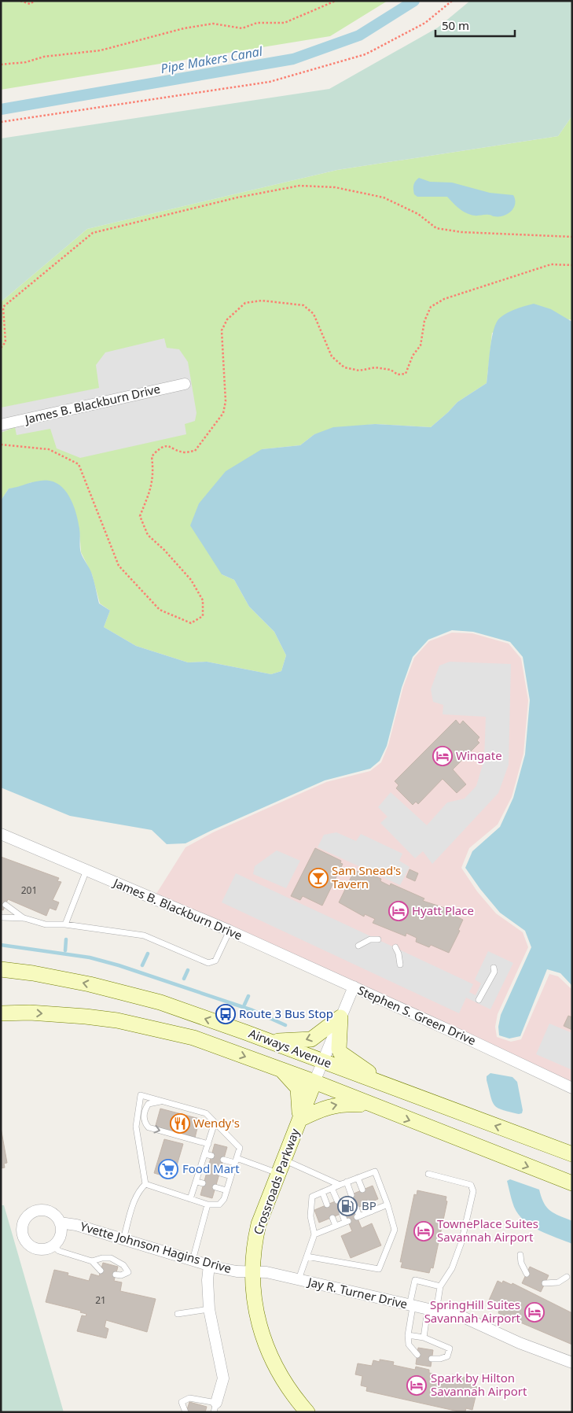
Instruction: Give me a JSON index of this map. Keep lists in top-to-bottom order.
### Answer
{
  "streets": {
    "main road": ["Airways Avenue", "Crossroads Parkway"],
    "street": [
      "James B. Blackburn Drive",
      "Stephen S. Green Drive",
      "Yvette Johnson Hagins Drive",
      "Jay R. Turner Drive"
    ]
  },
  "crossings": [
    ["James B. Blackburn Drive", "Stephen S. Green Drive"],
    ["Stephen S. Green Drive", "Airways Avenue"],
    ["Stephen S. Green Drive", "Crossroads Parkway"],
    ["Airways Avenue", "Crossroads Parkway"],
    ["Crossroads Parkway", "Yvette Johnson Hagins Drive"],
    ["Crossroads Parkway", "Jay R. Turner Drive"],
    ["Yvette Johnson Hagins Drive", "Jay R. Turner Drive"]
  ],
  "water": ["Pipe Makers Canal"],
  "places": {
    "hotel": [
      "Wingate",
      "Hyatt Place",
      "TownePlace Suites Savannah Airport",
      "SpringHill Suites Savannah Airport",
      "Spark by Hilton Savannah Airport"
    ],
    "bar": ["Sam Snead's Tavern"],
    "bus stop": ["Route 3 Bus Stop"],
    "restaurant": ["Wendy's"],
    "supermarket": ["Food Mart"],
    "fuel station": ["BP"]
  },
  "house_numbers": ["201", "21"],
  "scale_bar": "50 m"
}
